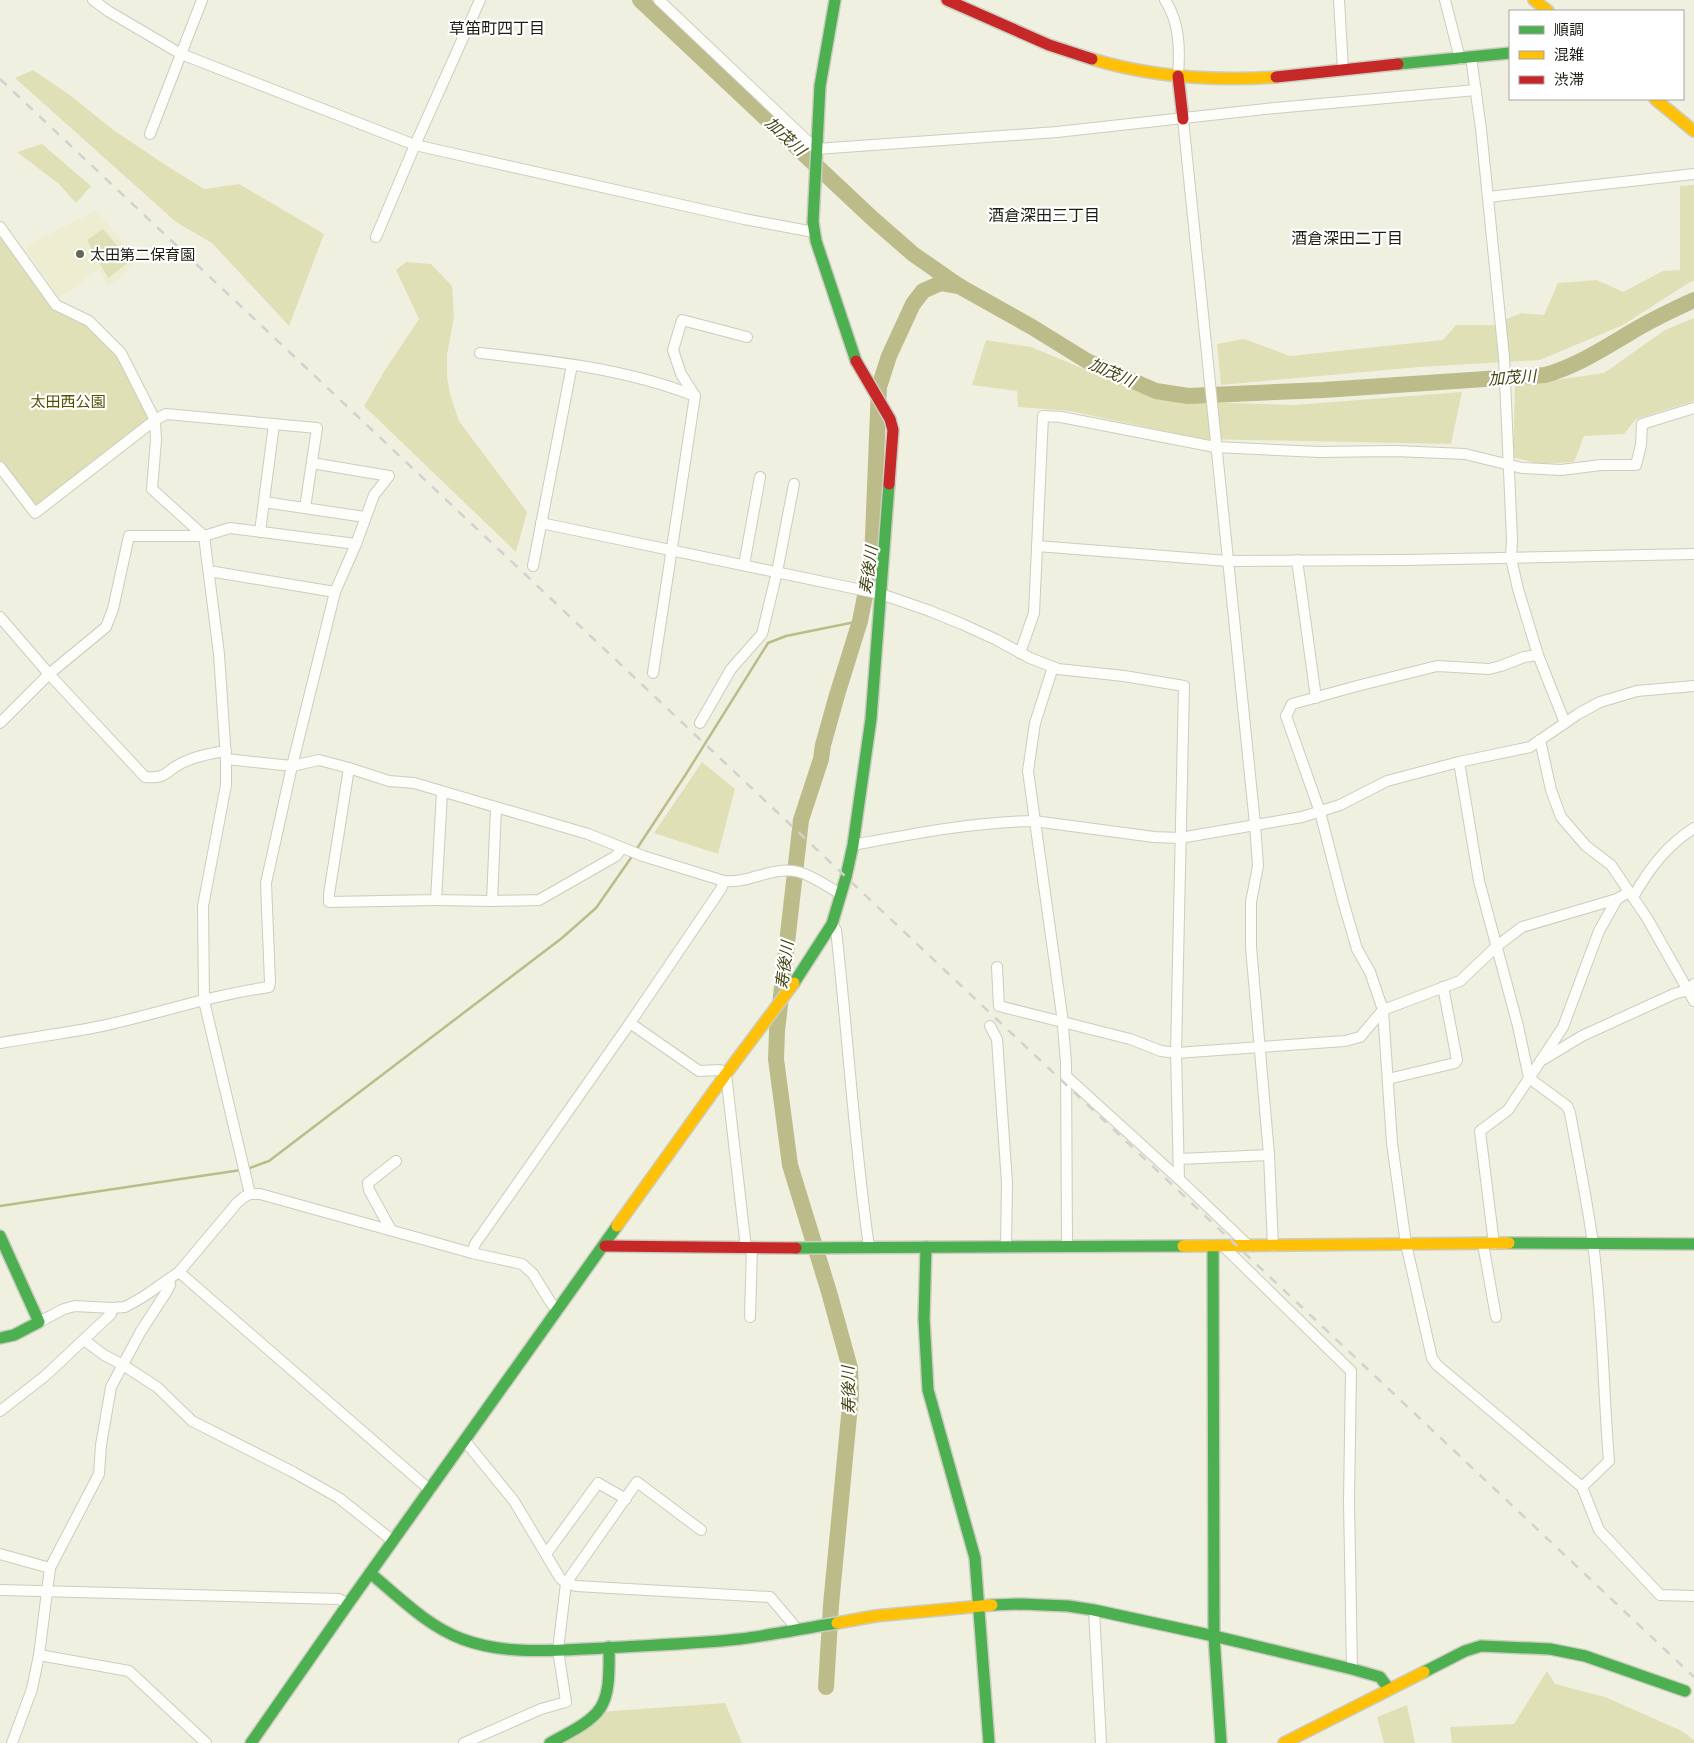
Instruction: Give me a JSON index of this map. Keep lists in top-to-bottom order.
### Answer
{
  "districts": ["草笛町四丁目", "酒倉深田三丁目", "酒倉深田二丁目"],
  "water": ["加茂川", "寿後川"],
  "parks": ["太田西公園"],
  "places": ["太田第二保育園"],
  "legend": ["順調", "混雑", "渋滞"]
}
